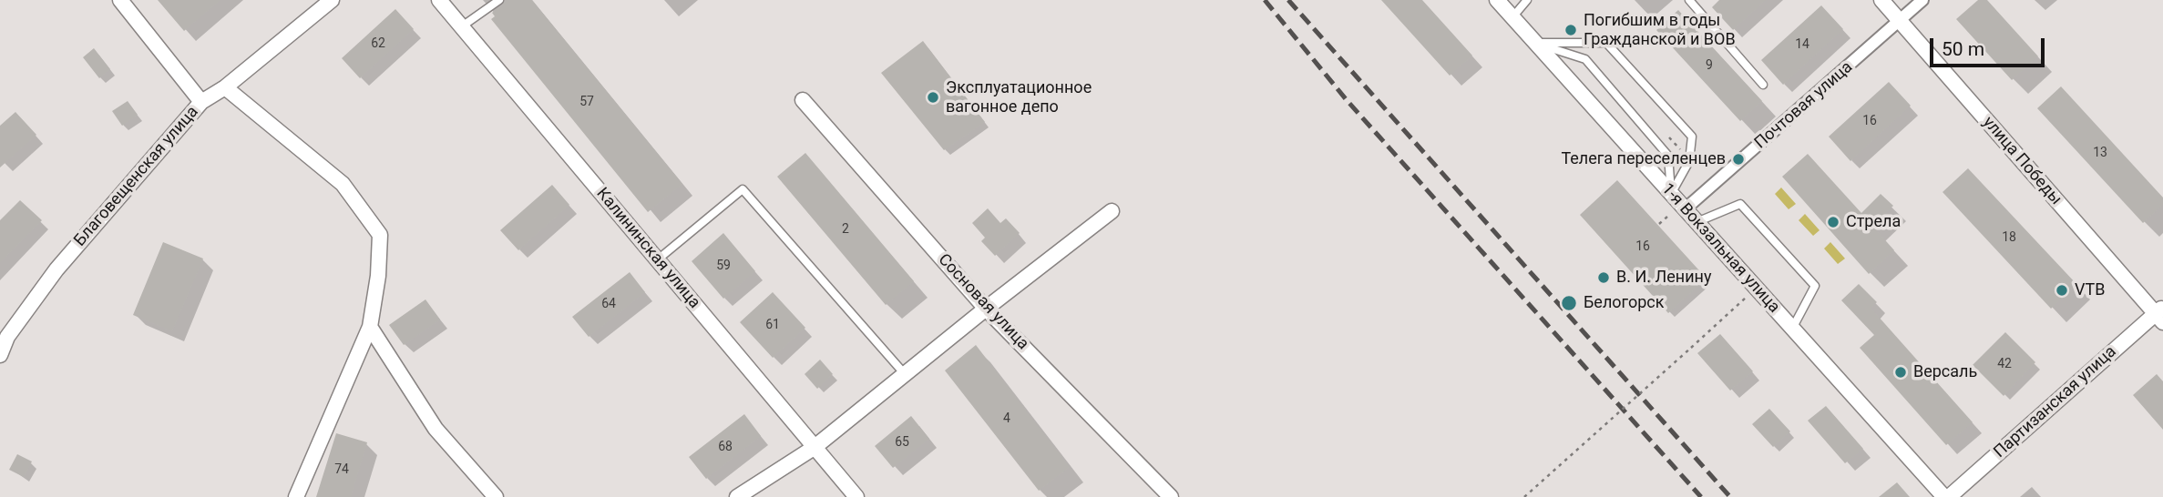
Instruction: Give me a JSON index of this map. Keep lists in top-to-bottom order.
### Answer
{
  "streets": {
    "street": [
      "Почтовая улица",
      "улица Победы",
      "Благовещенская улица",
      "Калининская улица",
      "1-я Вокзальная улица",
      "Сосновая улица",
      "Партизанская улица"
    ]
  },
  "crossings": [
    ["Почтовая улица", "улица Победы"],
    ["Почтовая улица", "1-я Вокзальная улица"],
    ["улица Победы", "Партизанская улица"],
    ["1-я Вокзальная улица", "Партизанская улица"]
  ],
  "places": [
    "Погибшим в годы Гражданской и ВОВ",
    "Эксплуатационное вагонное депо",
    "Телега переселенцев",
    "Стрела",
    "В. И. Ленину",
    "VTB",
    "Белогорск",
    "Версаль"
  ],
  "house_numbers": [
    "62",
    "14",
    "9",
    "57",
    "16",
    "13",
    "2",
    "18",
    "16",
    "59",
    "64",
    "61",
    "42",
    "4",
    "65",
    "68",
    "74"
  ],
  "scale_bar": "50 m"
}
